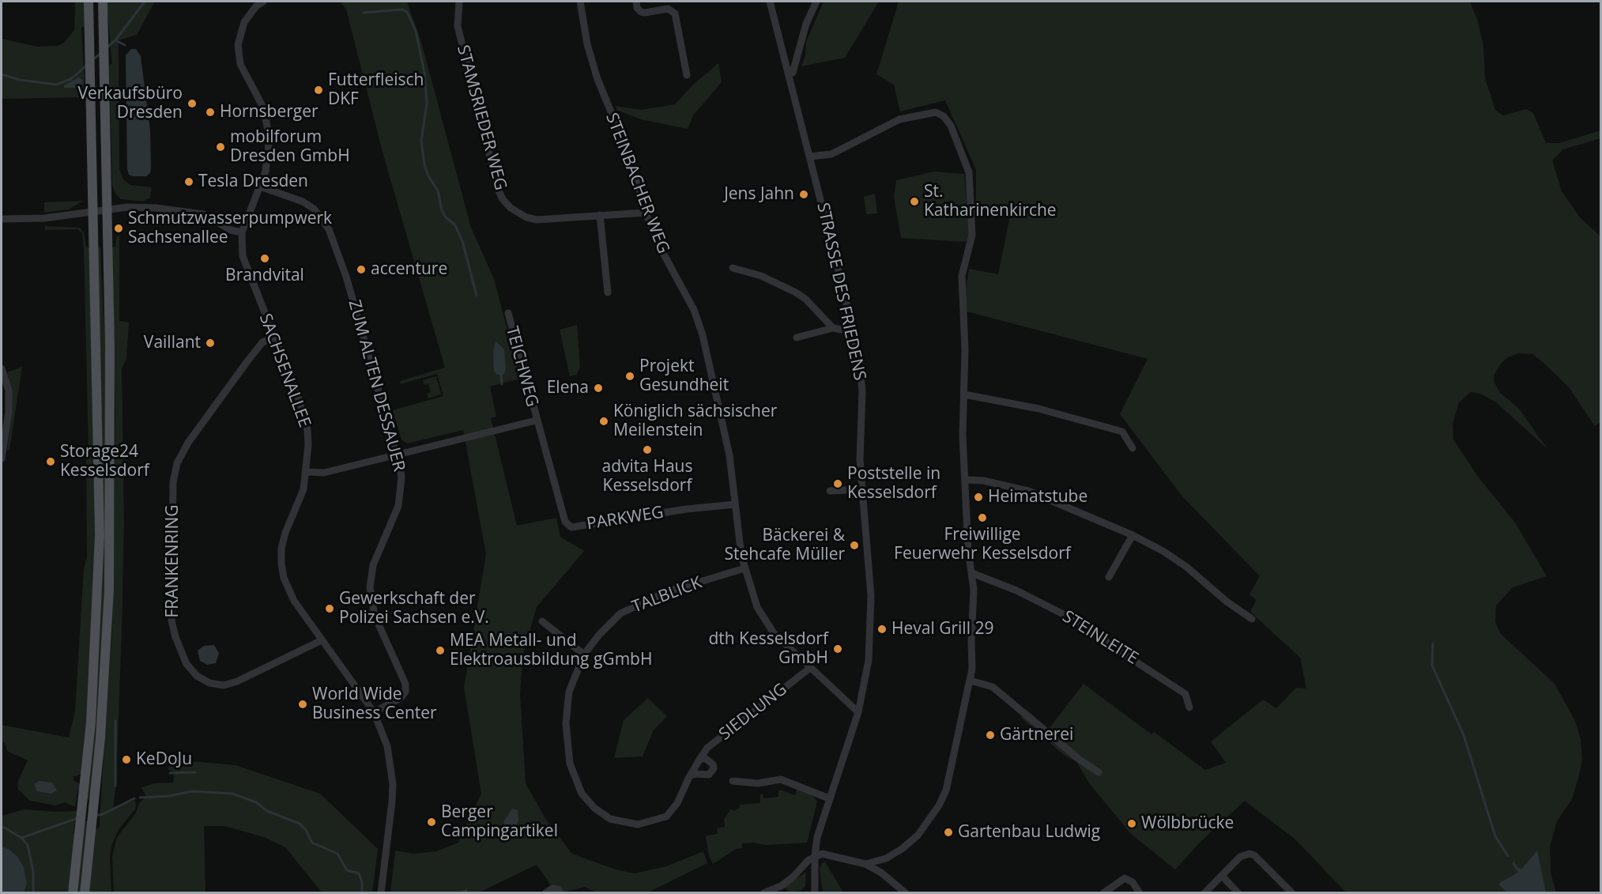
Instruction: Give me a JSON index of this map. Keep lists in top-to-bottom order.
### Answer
{
  "streets": {
    "street": [
      "STAMSRIEDER WEG",
      "STEINBACHER WEG",
      "STRASSE DES FRIEDENS",
      "TEICHWEG",
      "SACHSENALLEE",
      "ZUM ALTEN DESSAUER",
      "PARKWEG",
      "FRANKENRING",
      "TALBLICK",
      "STEINLEITE",
      "SIEDLUNG"
    ]
  },
  "crossings": [
    ["STAMSRIEDER WEG", "STEINBACHER WEG"],
    ["STEINBACHER WEG", "STRASSE DES FRIEDENS"],
    ["STEINBACHER WEG", "PARKWEG"],
    ["STEINBACHER WEG", "TALBLICK"],
    ["STEINBACHER WEG", "SIEDLUNG"],
    ["TEICHWEG", "PARKWEG"],
    ["SACHSENALLEE", "ZUM ALTEN DESSAUER"],
    ["SACHSENALLEE", "FRANKENRING"],
    ["TALBLICK", "SIEDLUNG"]
  ],
  "places": [
    "Futterfleisch DKF",
    "Verkaufsbüro Dresden",
    "Hornsberger",
    "mobilforum Dresden GmbH",
    "Tesla Dresden",
    "Jens Jahn",
    "St. Katharinenkirche",
    "Schmutzwasserpumpwerk Sachsenallee",
    "Brandvital",
    "accenture",
    "Vaillant",
    "Projekt Gesundheit",
    "Elena",
    "Königlich sächsischer Meilenstein",
    "advita Haus Kesselsdorf",
    "Storage24 Kesselsdorf",
    "Poststelle in Kesselsdorf",
    "Heimatstube",
    "Freiwillige Feuerwehr Kesselsdorf",
    "Bäckerei & Stehcafe Müller",
    "Gewerkschaft der Polizei Sachsen e.V.",
    "Heval Grill 29",
    "dth Kesselsdorf GmbH",
    "MEA Metall- und Elektroausbildung gGmbH",
    "World Wide Business Center",
    "Gärtnerei",
    "KeDoJu",
    "Berger Campingartikel",
    "Wölbbrücke",
    "Gartenbau Ludwig"
  ]
}
